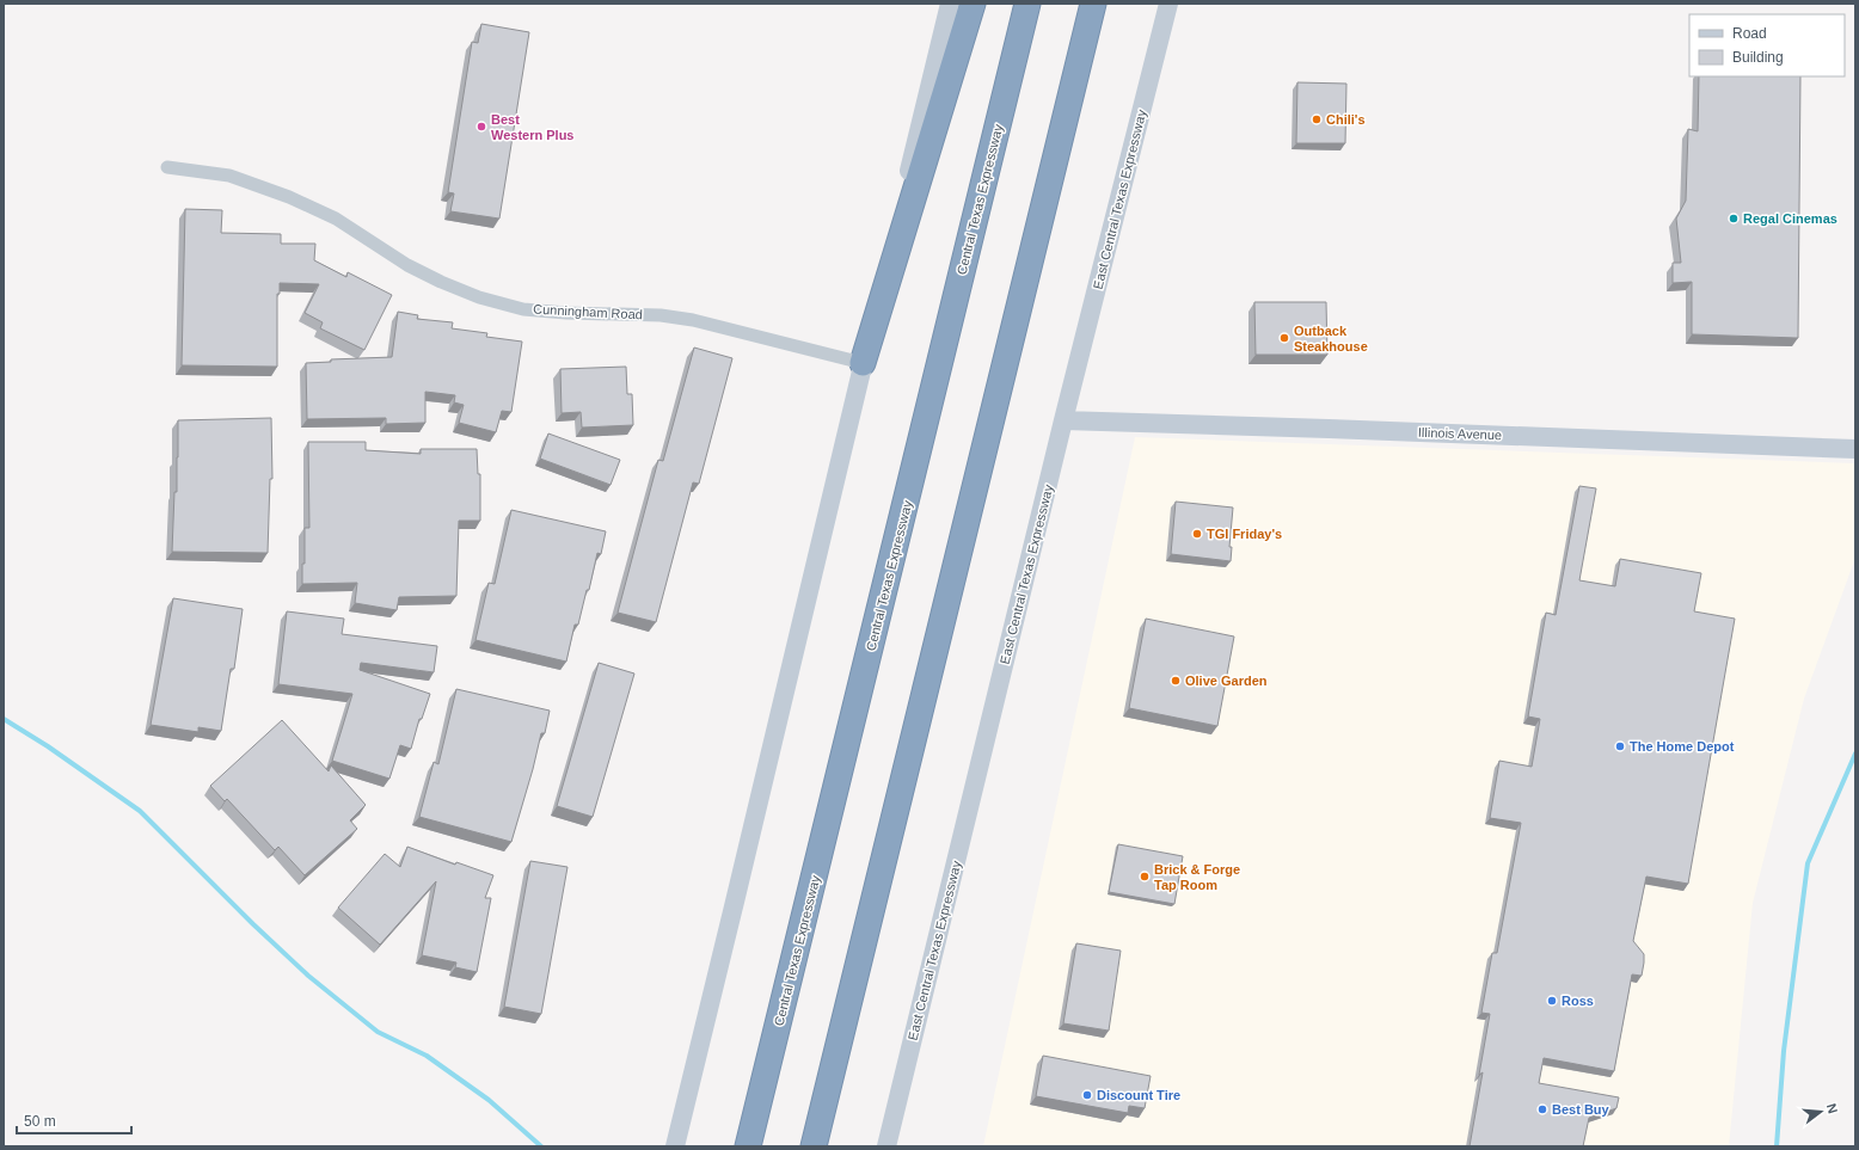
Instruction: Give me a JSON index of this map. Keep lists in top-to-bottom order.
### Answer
{
  "streets": {
    "highway": ["Central Texas Expressway"],
    "main road": ["East Central Texas Expressway", "Illinois Avenue"],
    "street": ["Cunningham Road"]
  },
  "crossings": [
    ["East Central Texas Expressway", "Illinois Avenue"]
  ],
  "places": [
    "Chili's",
    "Best Western Plus",
    "Regal Cinemas",
    "Outback Steakhouse",
    "TGI Friday's",
    "Olive Garden",
    "The Home Depot",
    "Brick & Forge Tap Room",
    "Ross",
    "Discount Tire",
    "Best Buy"
  ],
  "legend": ["Road", "Building"],
  "scale_bar": "50 m",
  "north": "right"
}
